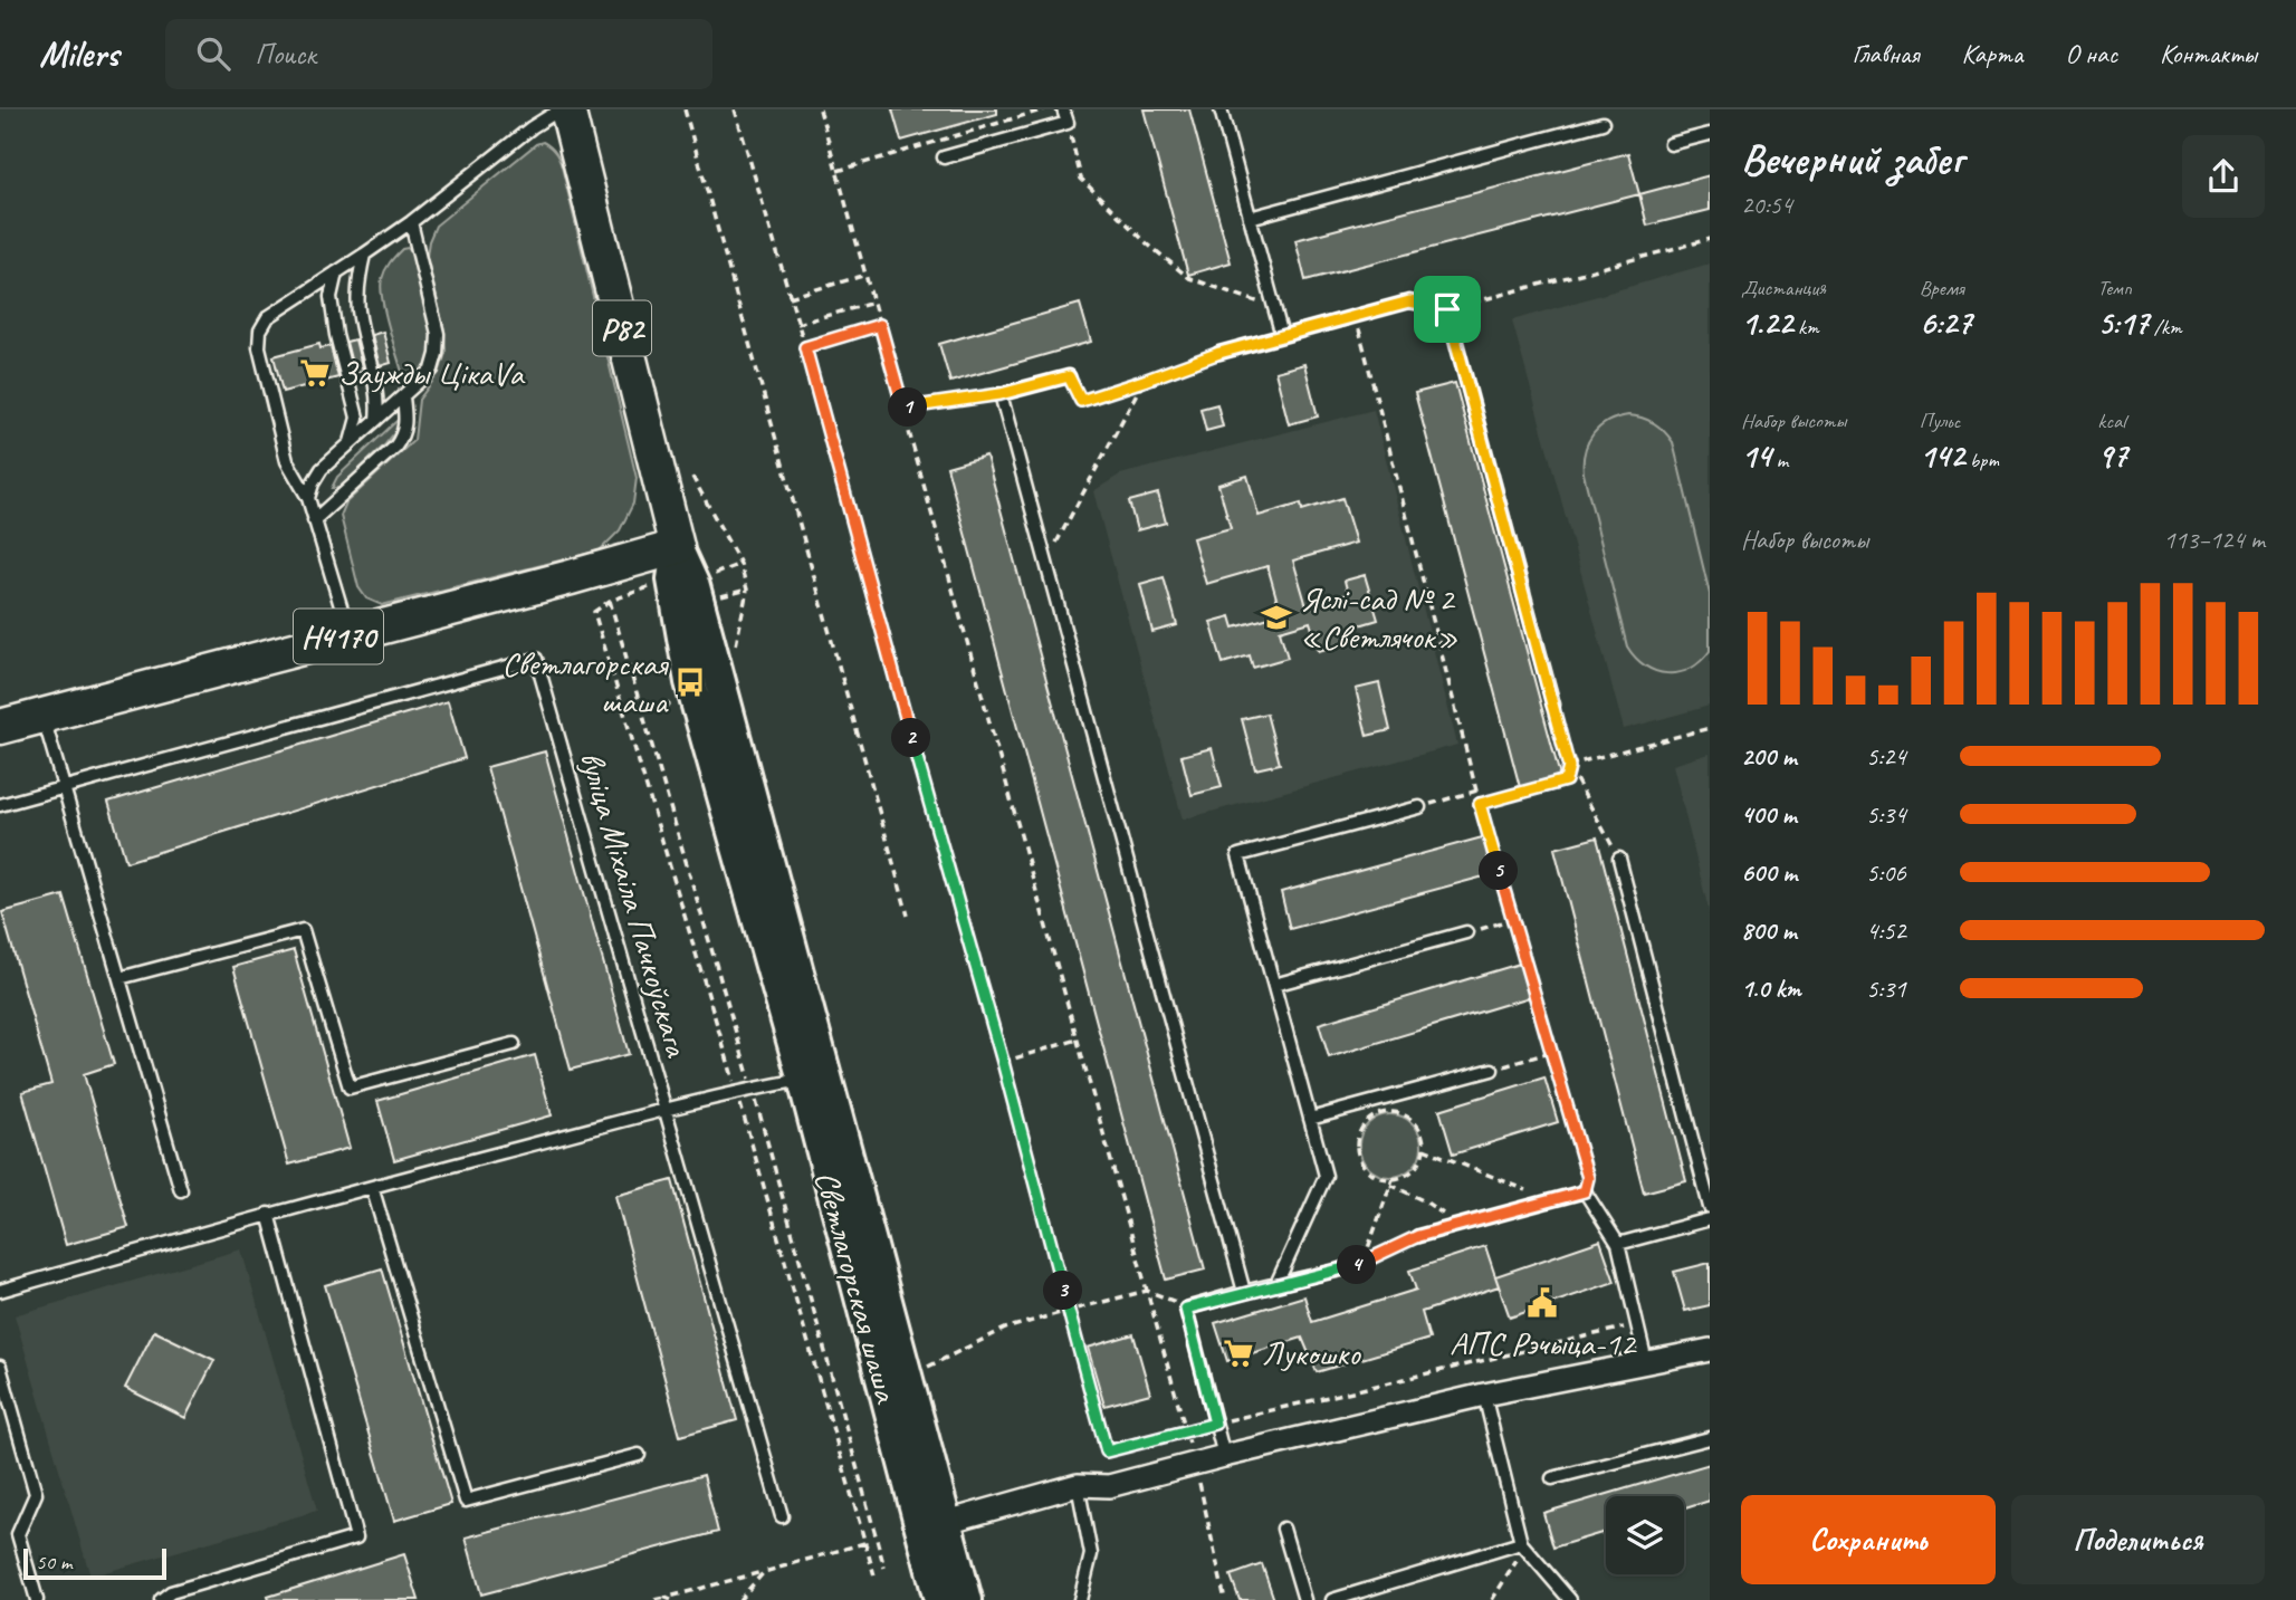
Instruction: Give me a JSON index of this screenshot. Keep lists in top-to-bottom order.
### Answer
{
  "streets": {
    "main road": ["Р82", "Н4170", "Светлагорская шаша"],
    "lane": ["вуліца Міхаіла Пачкоўскага"]
  },
  "crossings": [
    ["Н4170", "Светлагорская шаша"]
  ],
  "places": {
    "supermarket": ["Заужды ЦікаVа", "Лукошко"],
    "school or university": ["Яслі-сад № 2 «Светлячок»"],
    "bus stop": ["Светлагорская шаша"],
    "public building": ["АПС Рэчыца-12"]
  },
  "scale_bar": "50 m",
  "page": {
    "header": "Milers",
    "search": "Поиск",
    "nav": [
      "Главная",
      "Карта",
      "О нас",
      "Контакты"
    ],
    "heading": ["Вечерний забег", "20:54"],
    "stats": [
      ["Дистанция", "1.22 km"],
      ["Время", "6:27"],
      ["Темп", "5:17 /km"],
      ["Набор высоты", "14 m"],
      ["Пульс", "142 bpm"],
      ["kcal", "97"]
    ],
    "pins": [
      "1",
      "2",
      "5",
      "4",
      "3"
    ],
    "chart": ["Набор высоты", "113–124 m"],
    "list": [
      {
        "name": "200 m",
        "note": "5:24"
      },
      {
        "name": "400 m",
        "note": "5:34"
      },
      {
        "name": "600 m",
        "note": "5:06"
      },
      {
        "name": "800 m",
        "note": "4:52"
      },
      {
        "name": "1.0 km",
        "note": "5:31"
      }
    ],
    "buttons": ["Сохранить", "Поделиться"],
    "scale": "50 m"
  }
}
